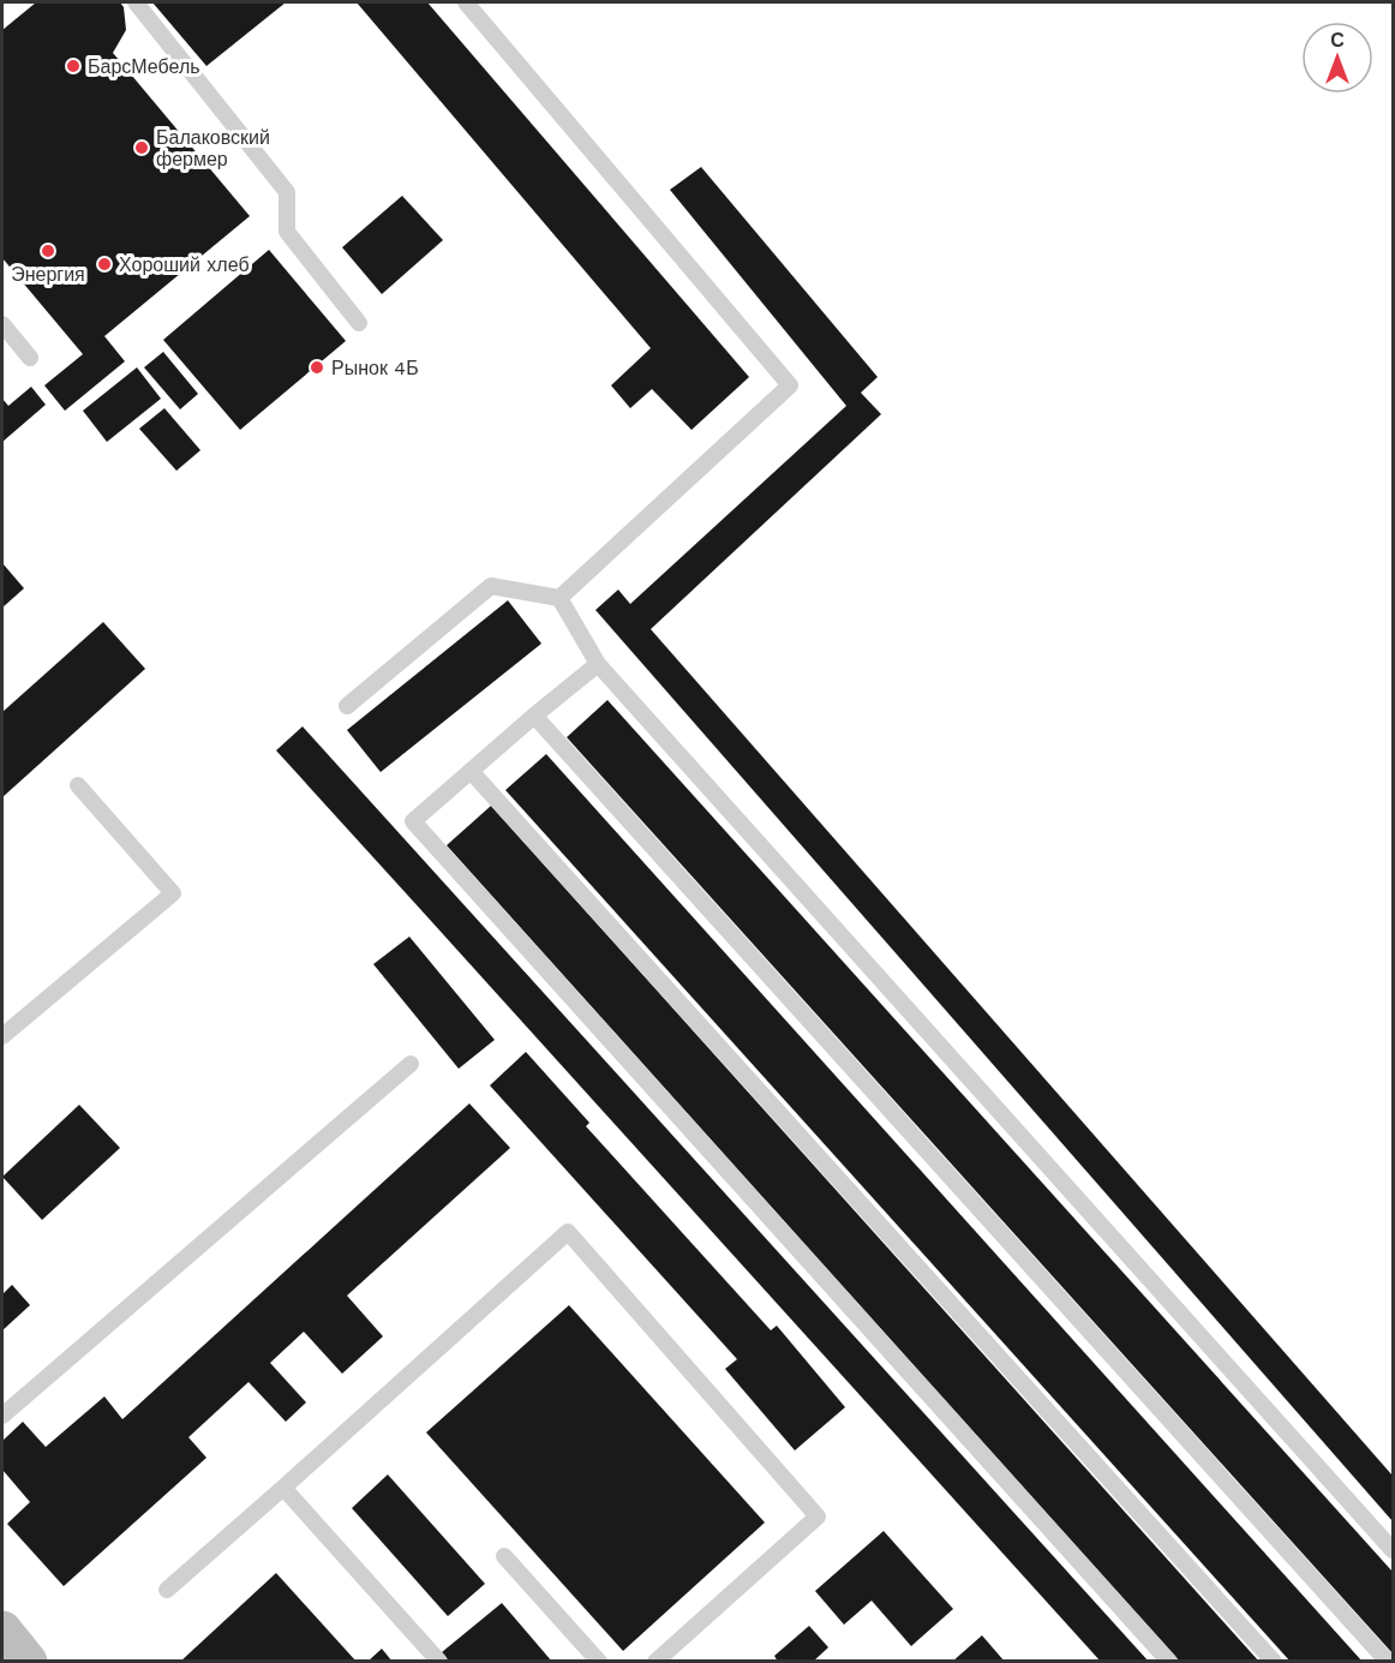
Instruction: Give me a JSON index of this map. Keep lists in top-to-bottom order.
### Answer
{
  "places": [
    "БарсМебель",
    "Балаковский фермер",
    "Энергия",
    "Хороший хлеб",
    "Рынок 4Б"
  ],
  "north": "top"
}
